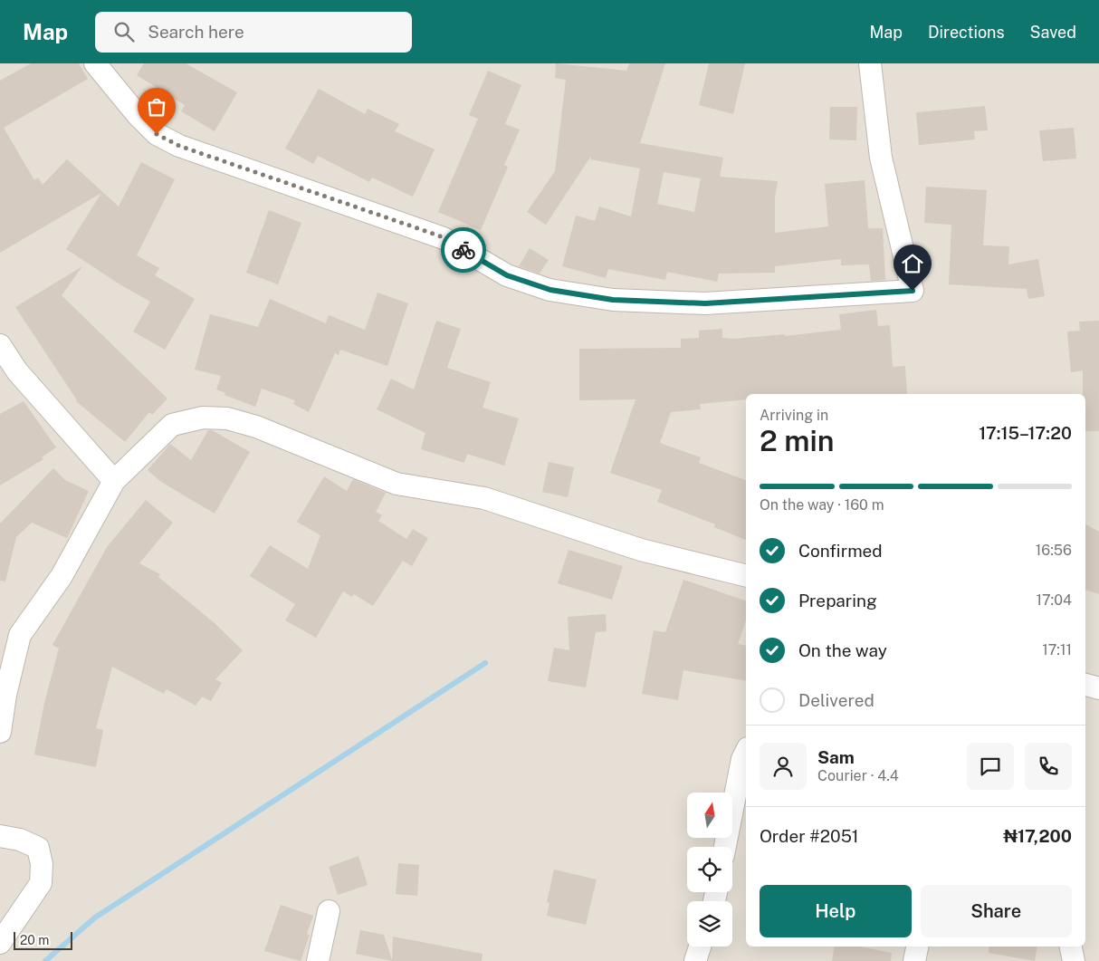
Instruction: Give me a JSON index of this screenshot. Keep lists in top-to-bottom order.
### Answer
{
  "scale_bar": "20 m",
  "north": "top",
  "page": {
    "header": "Map",
    "search": "Search here",
    "nav": ["Map", "Directions", "Saved"],
    "heading": ["2 min", "Arriving in", "17:15–17:20"],
    "panel": [
      "Sam",
      "Courier · 4.4",
      "Order #2051",
      "₦17,200"
    ],
    "bar": "On the way · 160 m",
    "list": [
      ["Confirmed", "16:56"],
      ["Preparing", "17:04"],
      ["On the way", "17:11"],
      "Delivered"
    ],
    "buttons": ["Help", "Share"],
    "scale": "20 m"
  }
}
